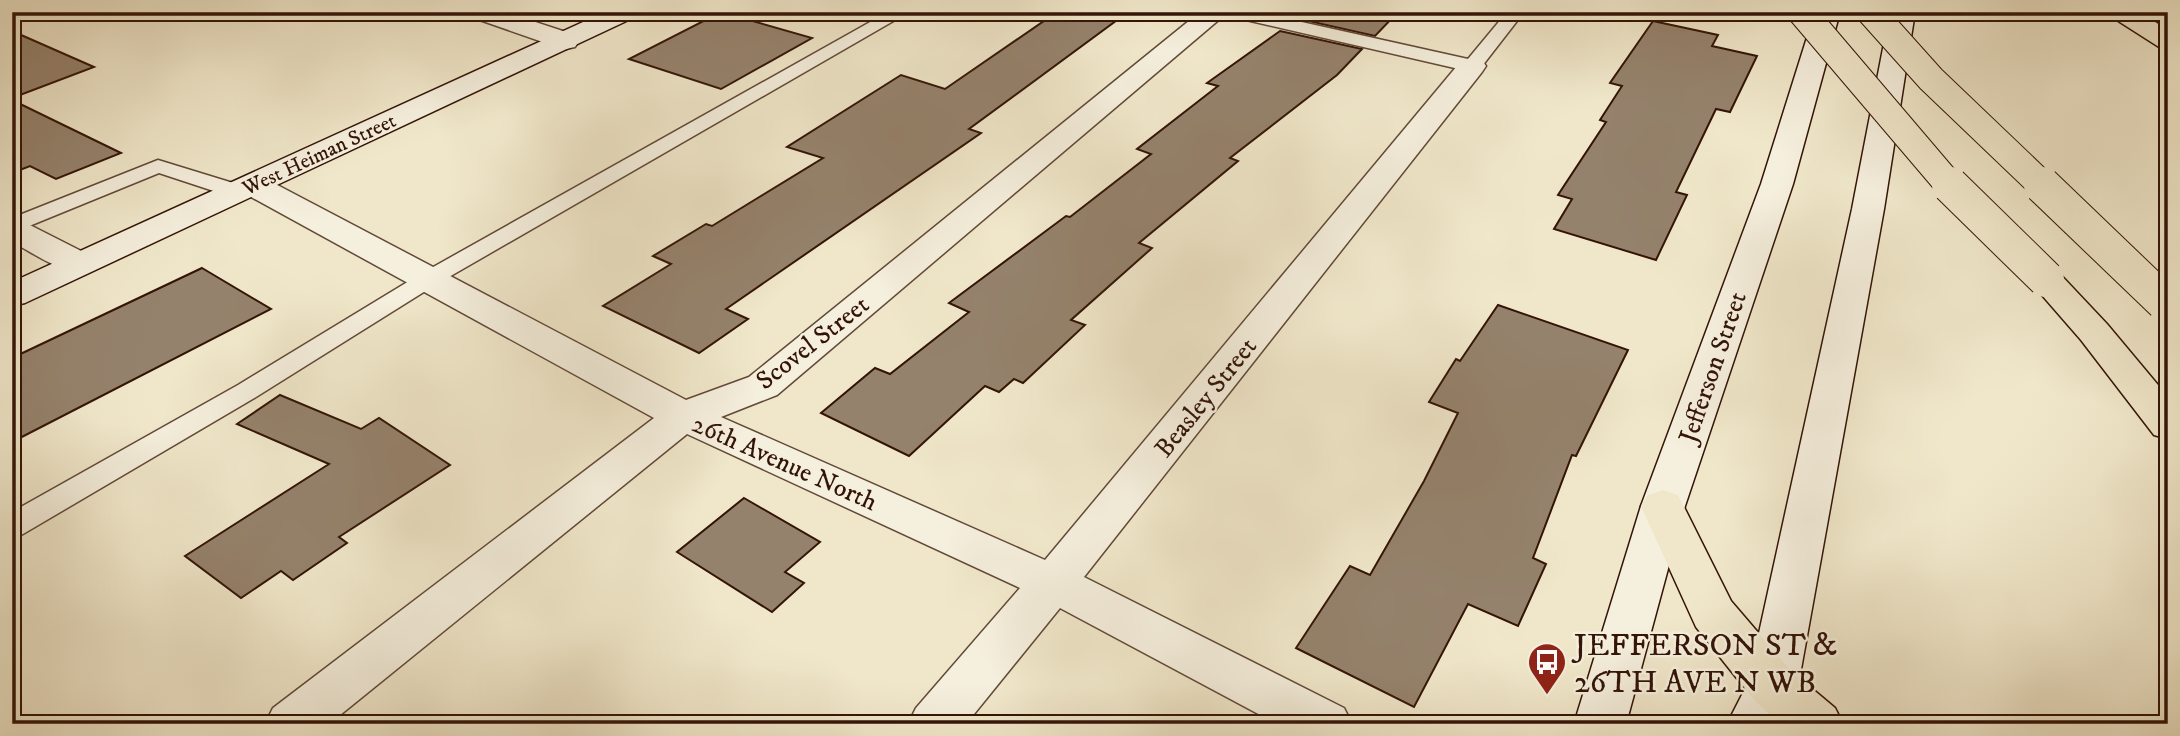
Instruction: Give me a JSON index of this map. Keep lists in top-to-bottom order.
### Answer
{
  "streets": {
    "street": [
      "West Heiman Street",
      "Scovel Street",
      "Jefferson Street",
      "Beasley Street",
      "26th Avenue North"
    ]
  },
  "crossings": [
    ["West Heiman Street", "26th Avenue North"],
    ["Scovel Street", "26th Avenue North"],
    ["Beasley Street", "26th Avenue North"]
  ],
  "places": {
    "bus stop": ["JEFFERSON ST & 26TH AVE N WB"]
  }
}
